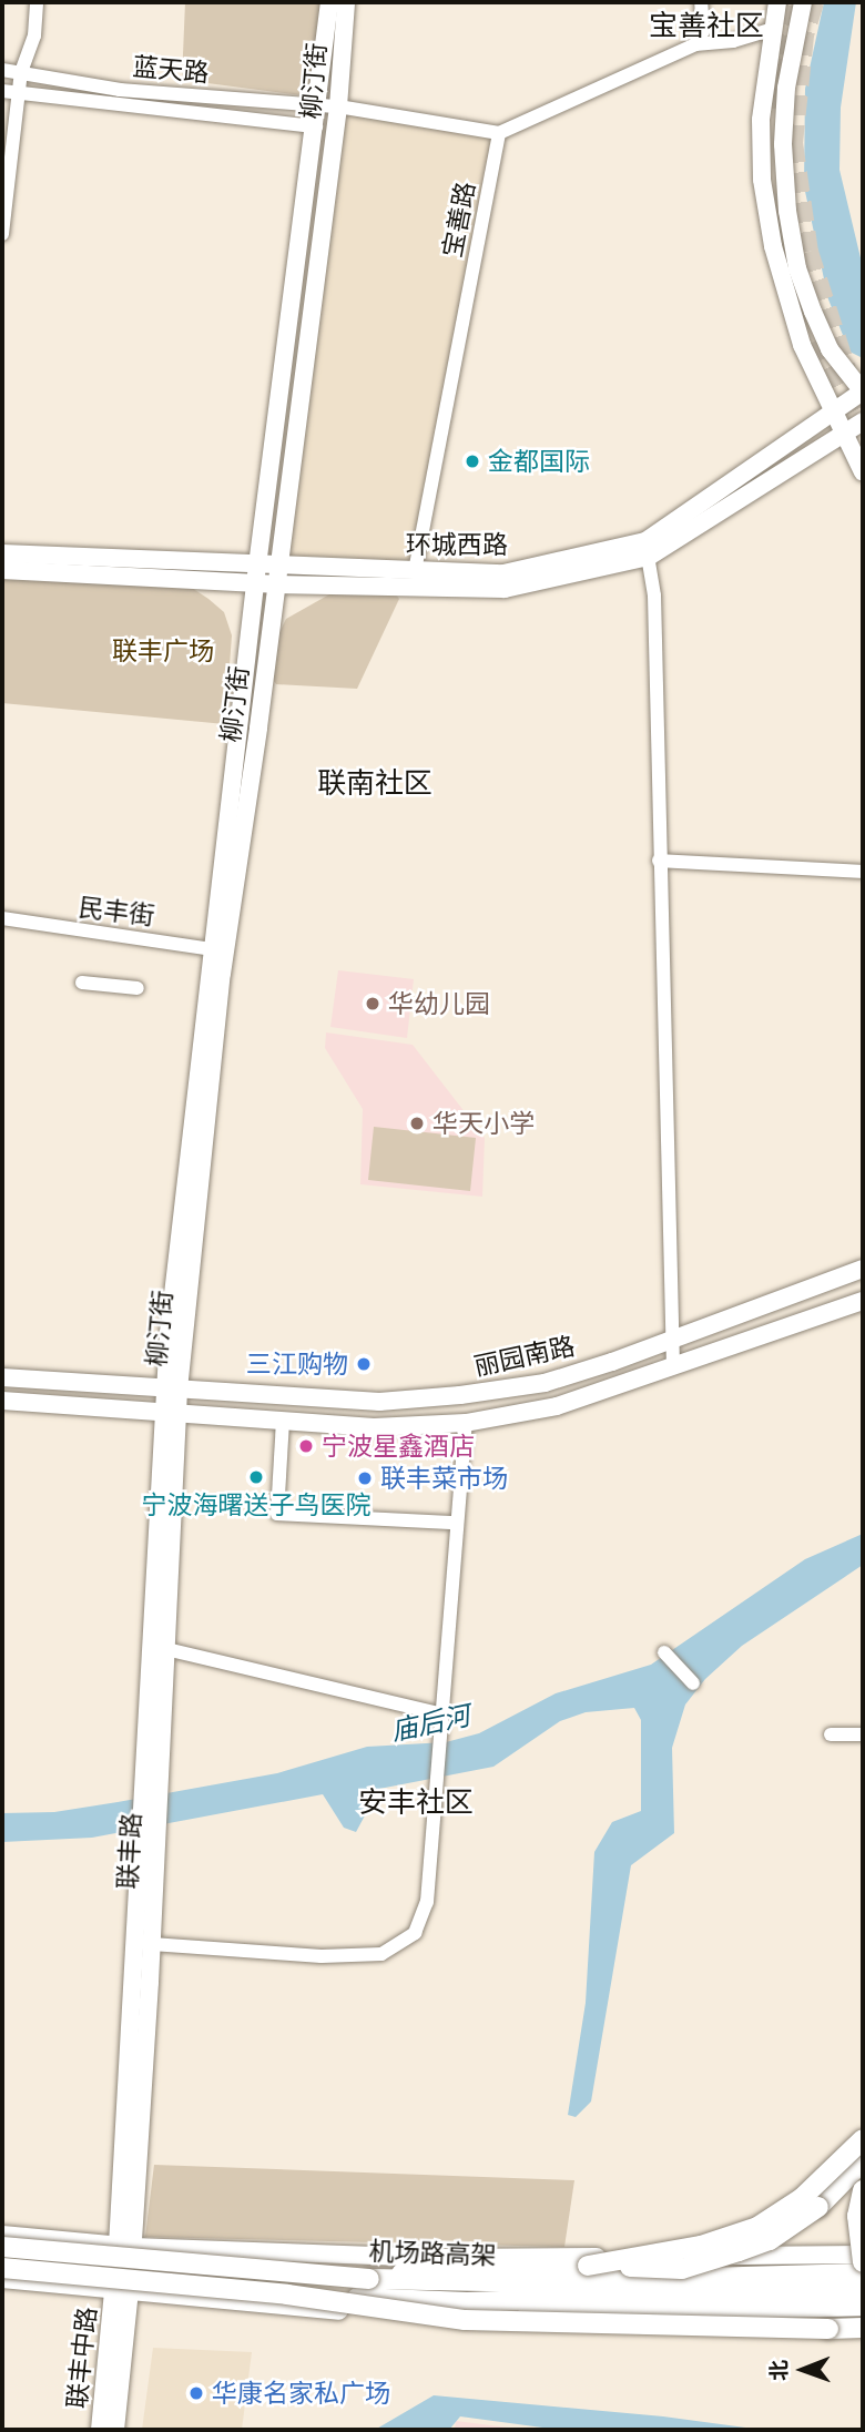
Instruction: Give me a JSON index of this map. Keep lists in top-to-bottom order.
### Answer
{
  "streets": {
    "highway": ["机场路高架"],
    "main road": [
      "柳汀街",
      "环城西路",
      "丽园南路",
      "联丰路",
      "联丰中路"
    ],
    "street": ["蓝天路", "宝善路", "民丰街"]
  },
  "crossings": [
    ["蓝天路", "柳汀街"],
    ["蓝天路", "宝善路"],
    ["柳汀街", "环城西路"],
    ["柳汀街", "民丰街"],
    ["柳汀街", "丽园南路"],
    ["柳汀街", "联丰路"],
    ["宝善路", "环城西路"],
    ["丽园南路", "联丰路"],
    ["联丰路", "联丰中路"]
  ],
  "districts": ["宝善社区", "联南社区", "安丰社区"],
  "water": ["庙后河"],
  "parks": ["联丰广场"],
  "places": [
    "金都国际",
    "华幼儿园",
    "华天小学",
    "三江购物",
    "宁波星鑫酒店",
    "宁波海曙送子鸟医院",
    "联丰菜市场",
    "华康名家私广场"
  ],
  "north": "left"
}
